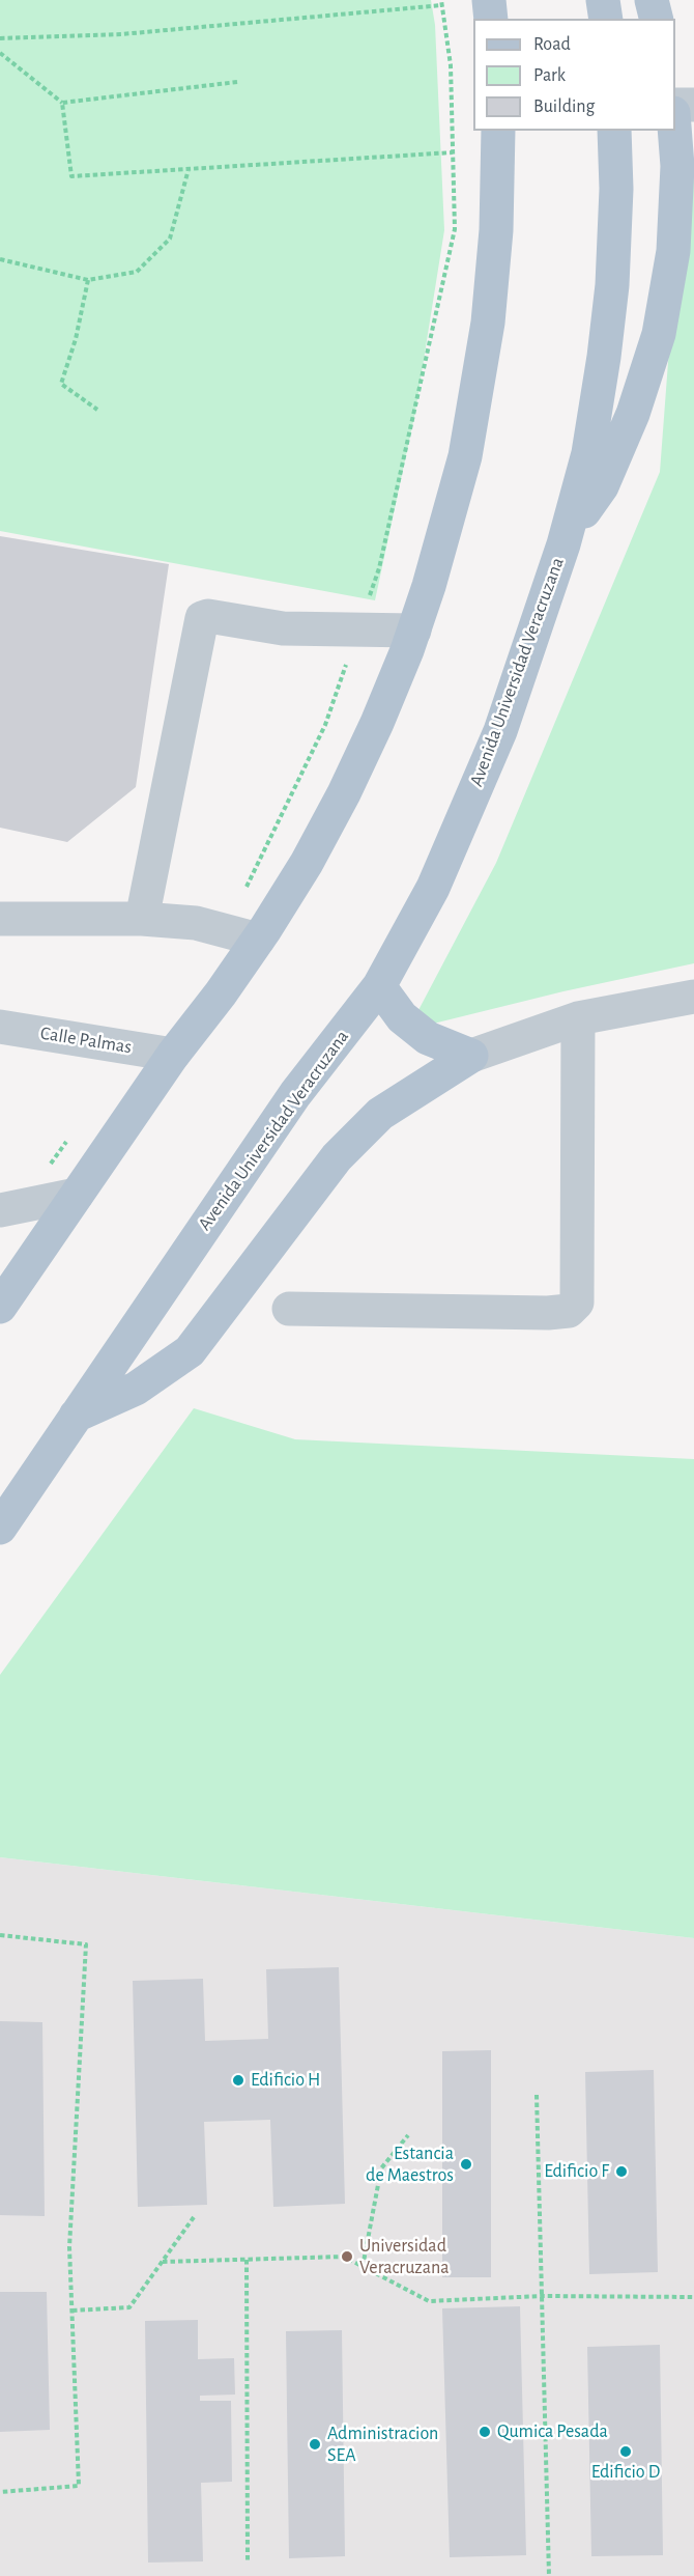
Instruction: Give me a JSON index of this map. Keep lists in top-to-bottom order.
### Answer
{
  "streets": {
    "main road": ["Avenida Universidad Veracruzana"],
    "street": ["Calle Palmas"]
  },
  "places": [
    "Edificio H",
    "Estancia de Maestros",
    "Edificio F",
    "Universidad Veracruzana",
    "Qumica Pesada",
    "Administracion SEA",
    "Edificio D"
  ],
  "legend": ["Road", "Park", "Building"]
}
